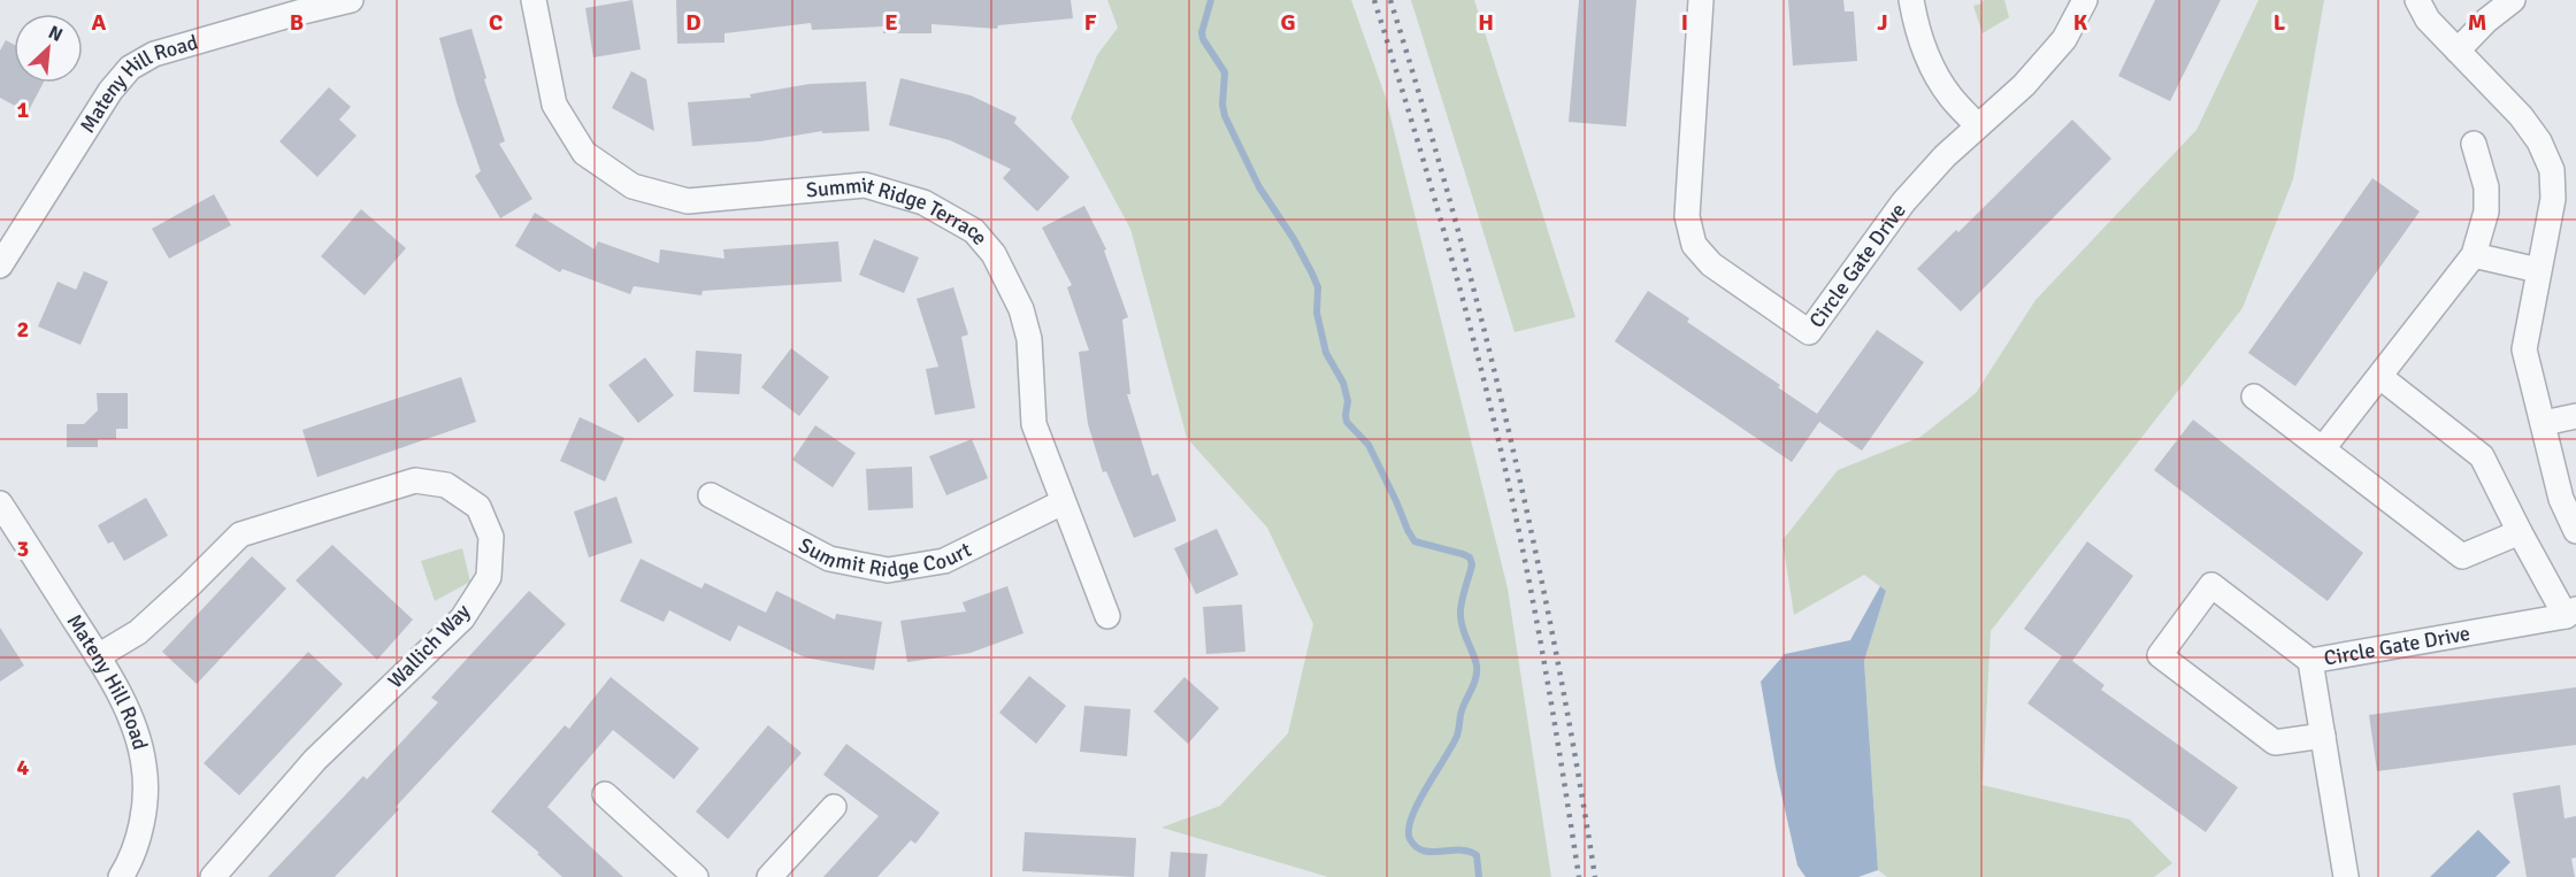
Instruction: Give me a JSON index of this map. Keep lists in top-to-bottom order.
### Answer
{
  "streets": {
    "street": [
      "Mateny Hill Road",
      "Summit Ridge Terrace",
      "Circle Gate Drive",
      "Summit Ridge Court",
      "Wallich Way"
    ]
  },
  "crossings": [
    ["Mateny Hill Road", "Wallich Way"],
    ["Summit Ridge Terrace", "Summit Ridge Court"]
  ],
  "north": "top right",
  "grid": {
    "columns": [
      "A",
      "B",
      "C",
      "D",
      "E",
      "F",
      "G",
      "H",
      "I",
      "J",
      "K",
      "L",
      "M"
    ],
    "rows": [
      "1",
      "2",
      "3",
      "4"
    ]
  }
}
